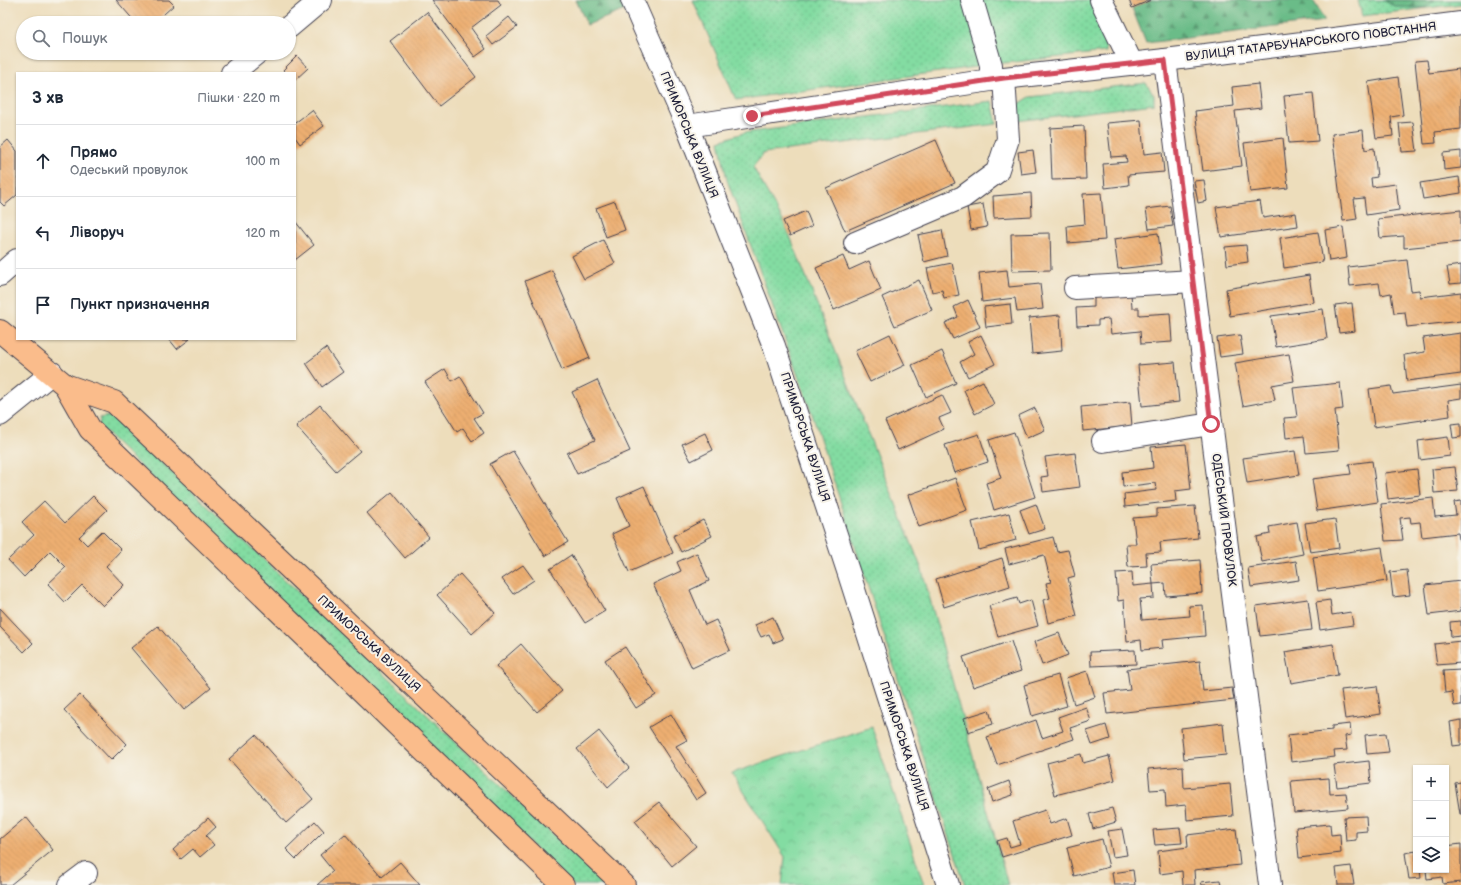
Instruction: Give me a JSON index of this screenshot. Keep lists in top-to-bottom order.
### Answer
{
  "streets": {
    "main road": ["ПРИМОРСЬКА ВУЛИЦЯ"],
    "street": ["ВУЛИЦЯ ТАТАРБУНАРСЬКОГО ПОВСТАННЯ", "ОДЕСЬКИЙ ПРОВУЛОК"]
  },
  "crossings": [
    ["ВУЛИЦЯ ТАТАРБУНАРСЬКОГО ПОВСТАННЯ", "ПРИМОРСЬКА ВУЛИЦЯ"],
    ["ВУЛИЦЯ ТАТАРБУНАРСЬКОГО ПОВСТАННЯ", "ОДЕСЬКИЙ ПРОВУЛОК"]
  ],
  "page": {
    "search": "Пошук",
    "heading": ["3 хв", "Пішки · 220 m"],
    "list": [
      ["Прямо", "Одеський провулок", "100 m"],
      ["Ліворуч", "120 m"],
      "Пункт призначення"
    ],
    "map_buttons": ["+", "−"]
  }
}
